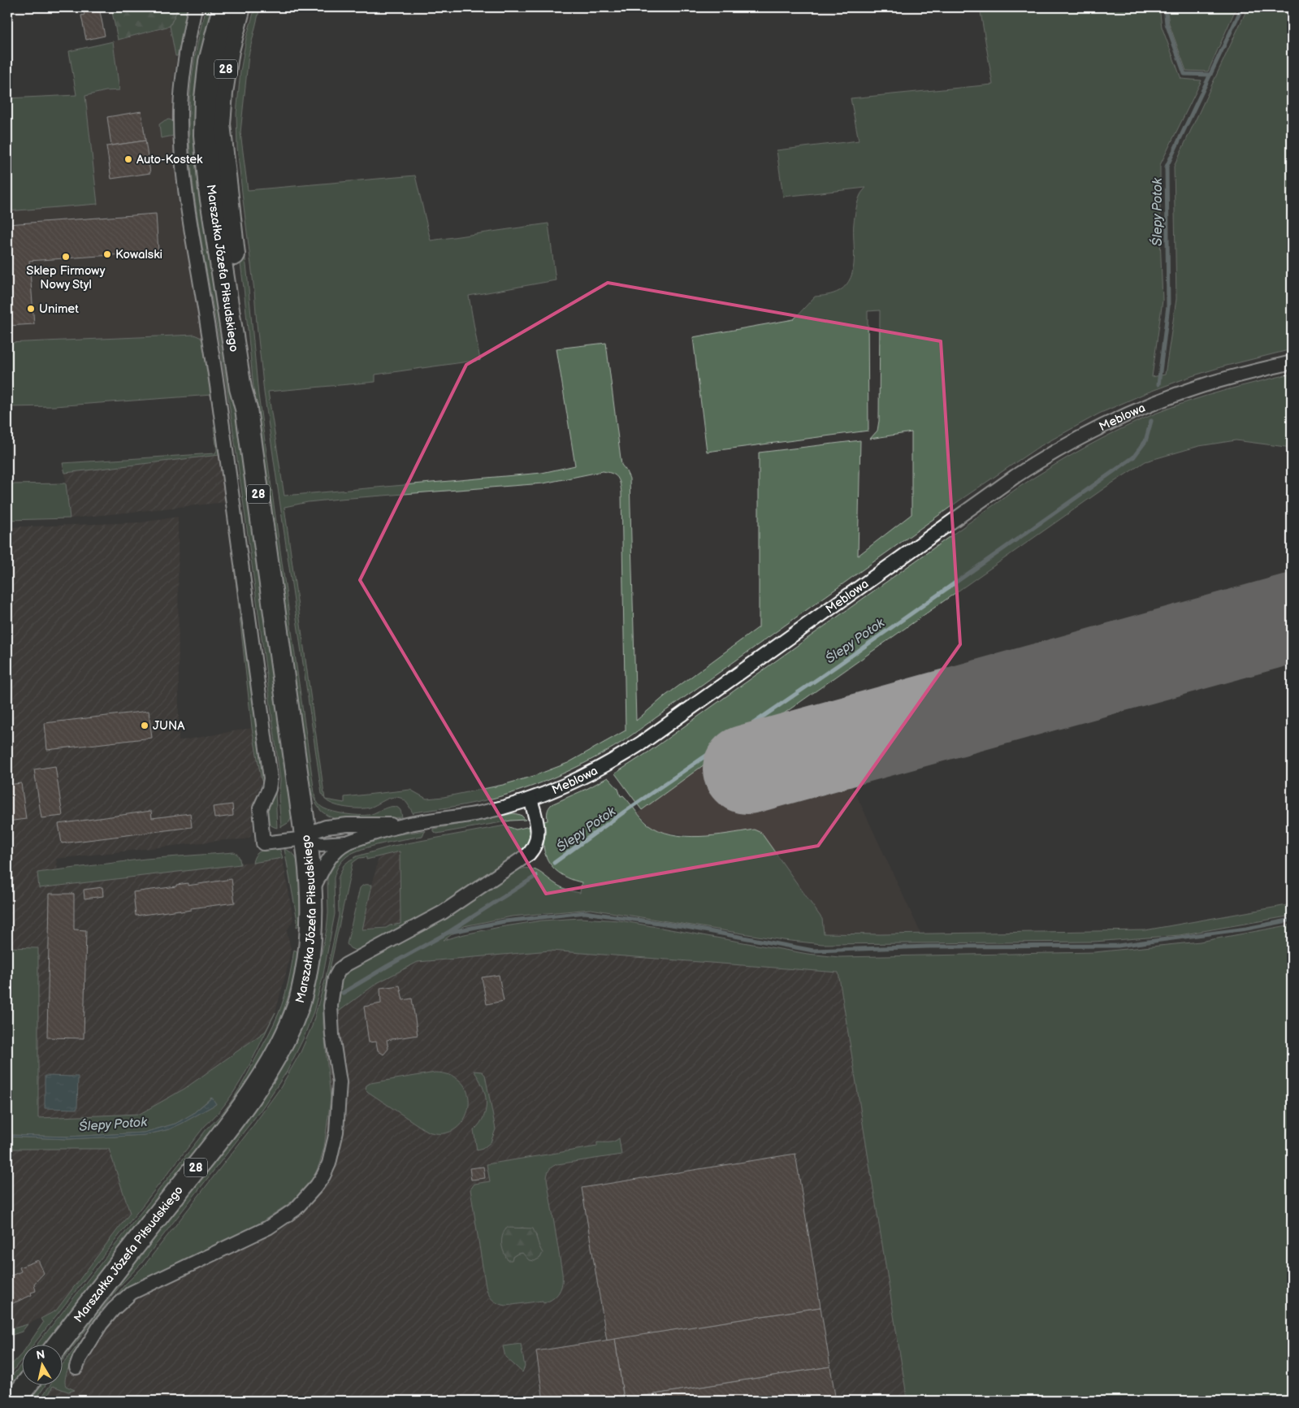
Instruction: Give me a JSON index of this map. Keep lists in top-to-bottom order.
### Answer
{
  "streets": {
    "main road": ["28", "Marszałka Józefa Piłsudskiego"],
    "street": ["Meblowa"]
  },
  "crossings": [
    ["Marszałka Józefa Piłsudskiego", "Meblowa"]
  ],
  "water": ["Ślepy Potok"],
  "places": [
    "Auto-Kostek",
    "Kowalski",
    "Sklep Firmowy Nowy Styl",
    "Unimet",
    "JUNA"
  ],
  "north": "top"
}
